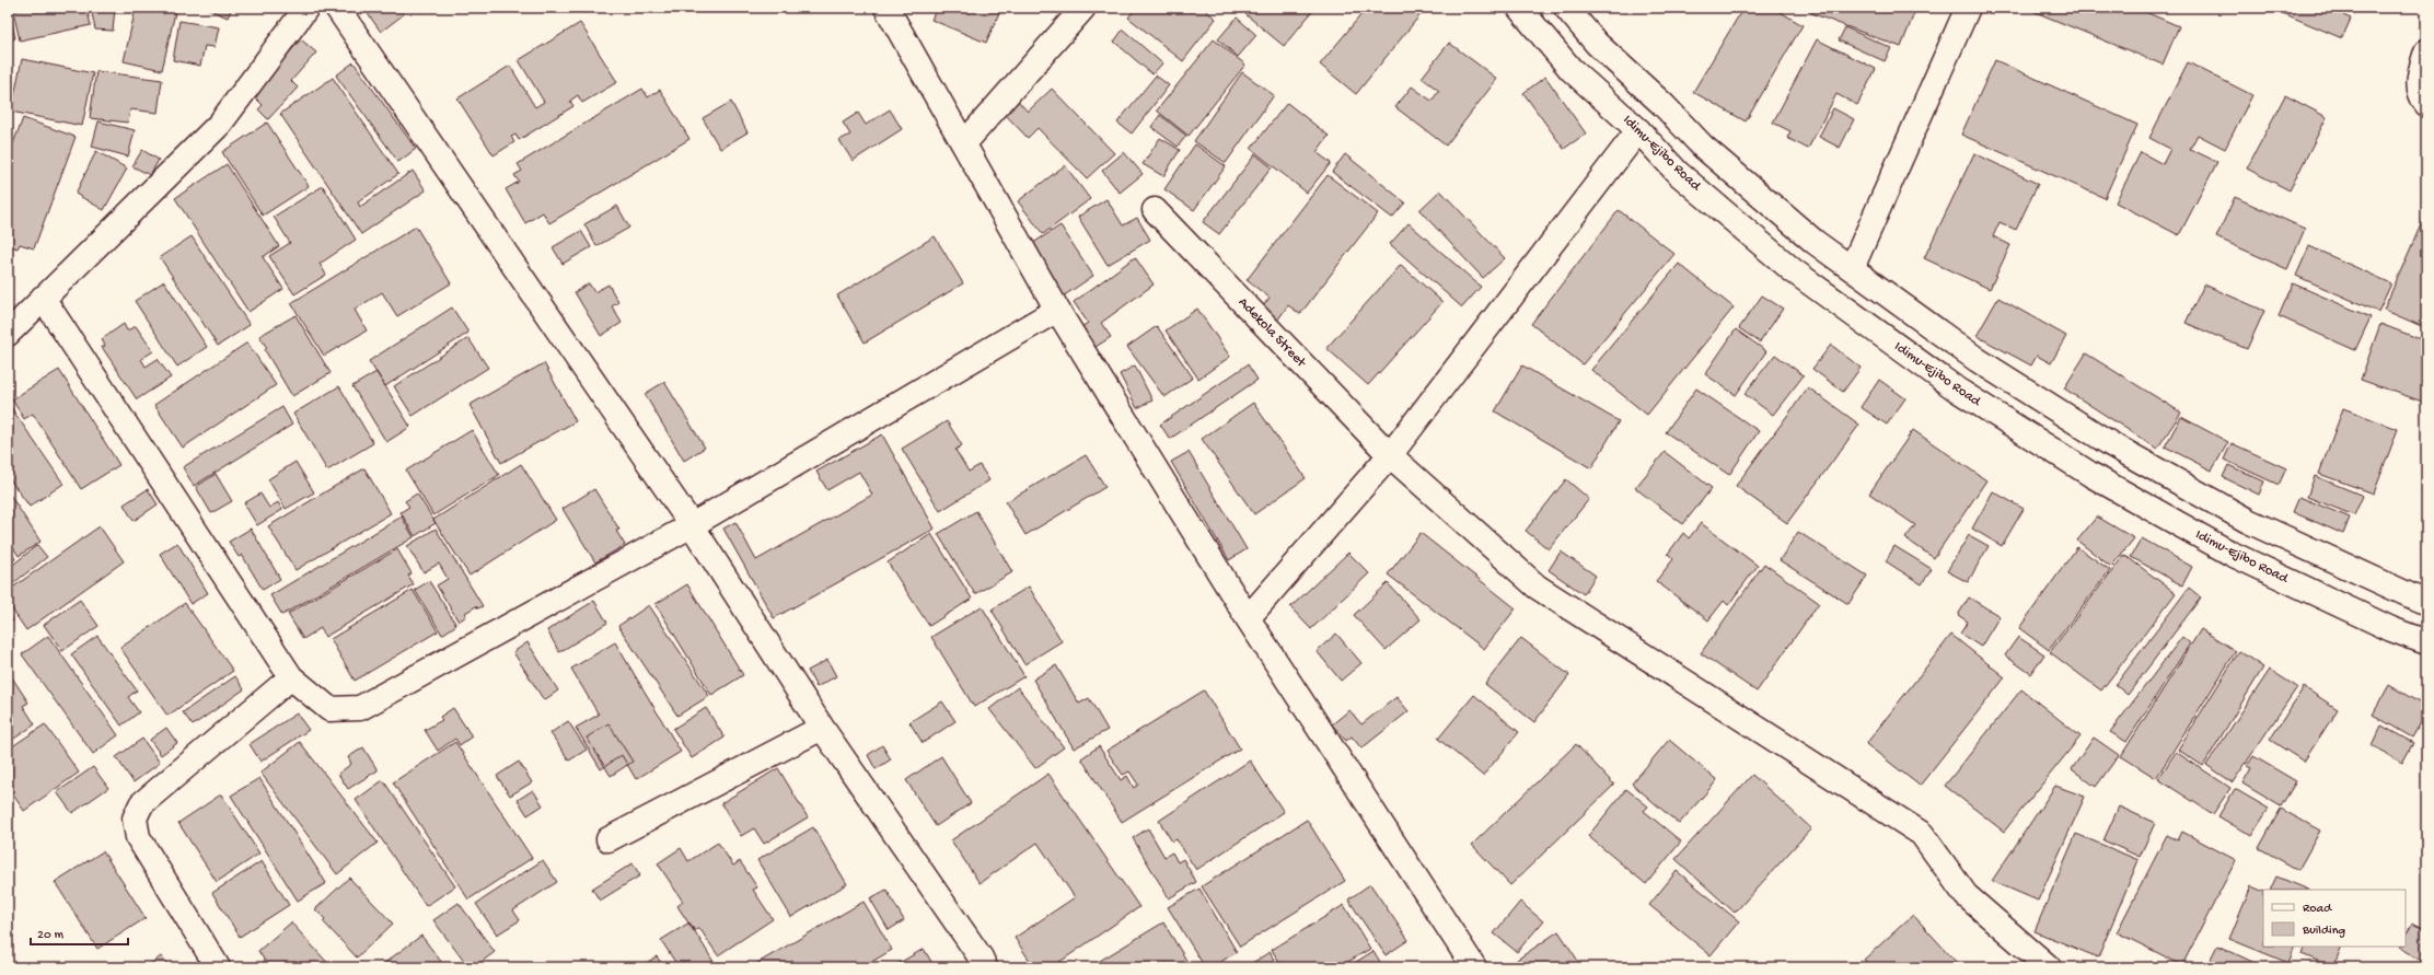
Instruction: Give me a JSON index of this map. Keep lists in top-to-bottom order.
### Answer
{
  "streets": {
    "street": ["Idimu-Ejibo Road", "Adekola Street"]
  },
  "legend": ["Road", "Building"],
  "scale_bar": "20 m"
}
